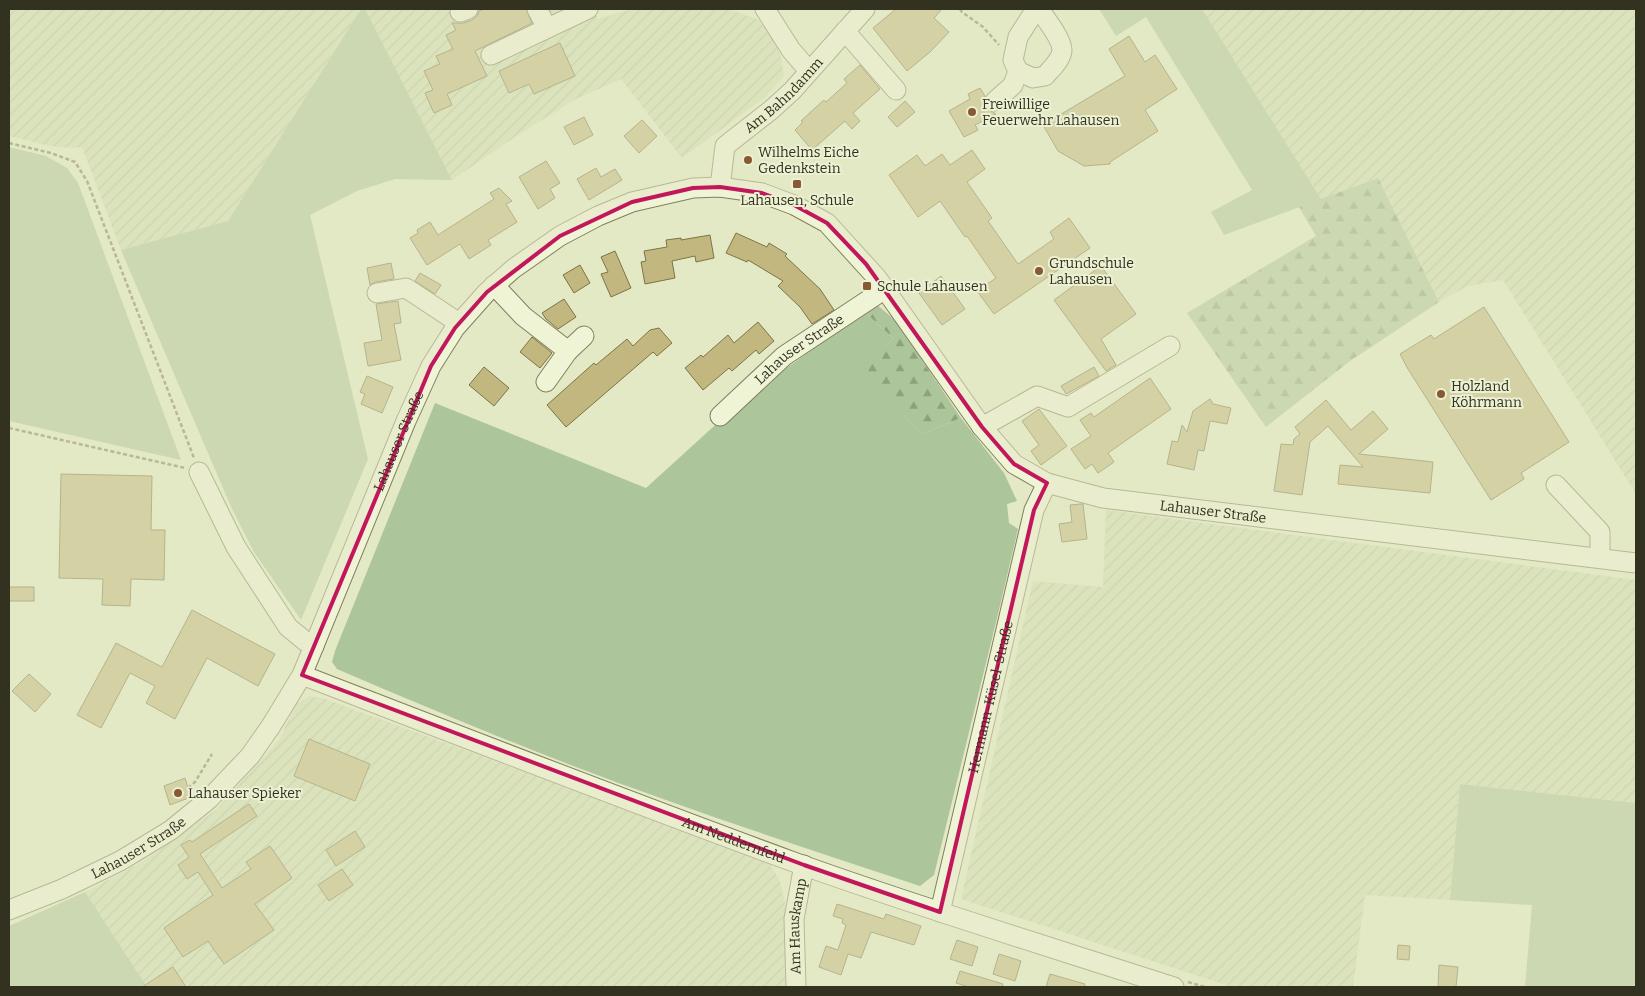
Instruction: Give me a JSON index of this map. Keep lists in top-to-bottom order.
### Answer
{
  "streets": {
    "street": [
      "Am Bahndamm",
      "Lahauser Straße",
      "Hermann-Küsel-Straße",
      "Am Neddernfeld",
      "Am Hauskamp"
    ]
  },
  "crossings": [
    ["Am Bahndamm", "Lahauser Straße"],
    ["Lahauser Straße", "Hermann-Küsel-Straße"],
    ["Lahauser Straße", "Am Neddernfeld"],
    ["Hermann-Küsel-Straße", "Am Neddernfeld"],
    ["Am Neddernfeld", "Am Hauskamp"]
  ],
  "places": {
    "other": [
      "Freiwillige Feuerwehr Lahausen",
      "Wilhelms Eiche Gedenkstein",
      "Grundschule Lahausen",
      "Holzland Köhrmann",
      "Lahauser Spieker"
    ],
    "transit": ["Lahausen, Schule", "Schule Lahausen"]
  }
}
